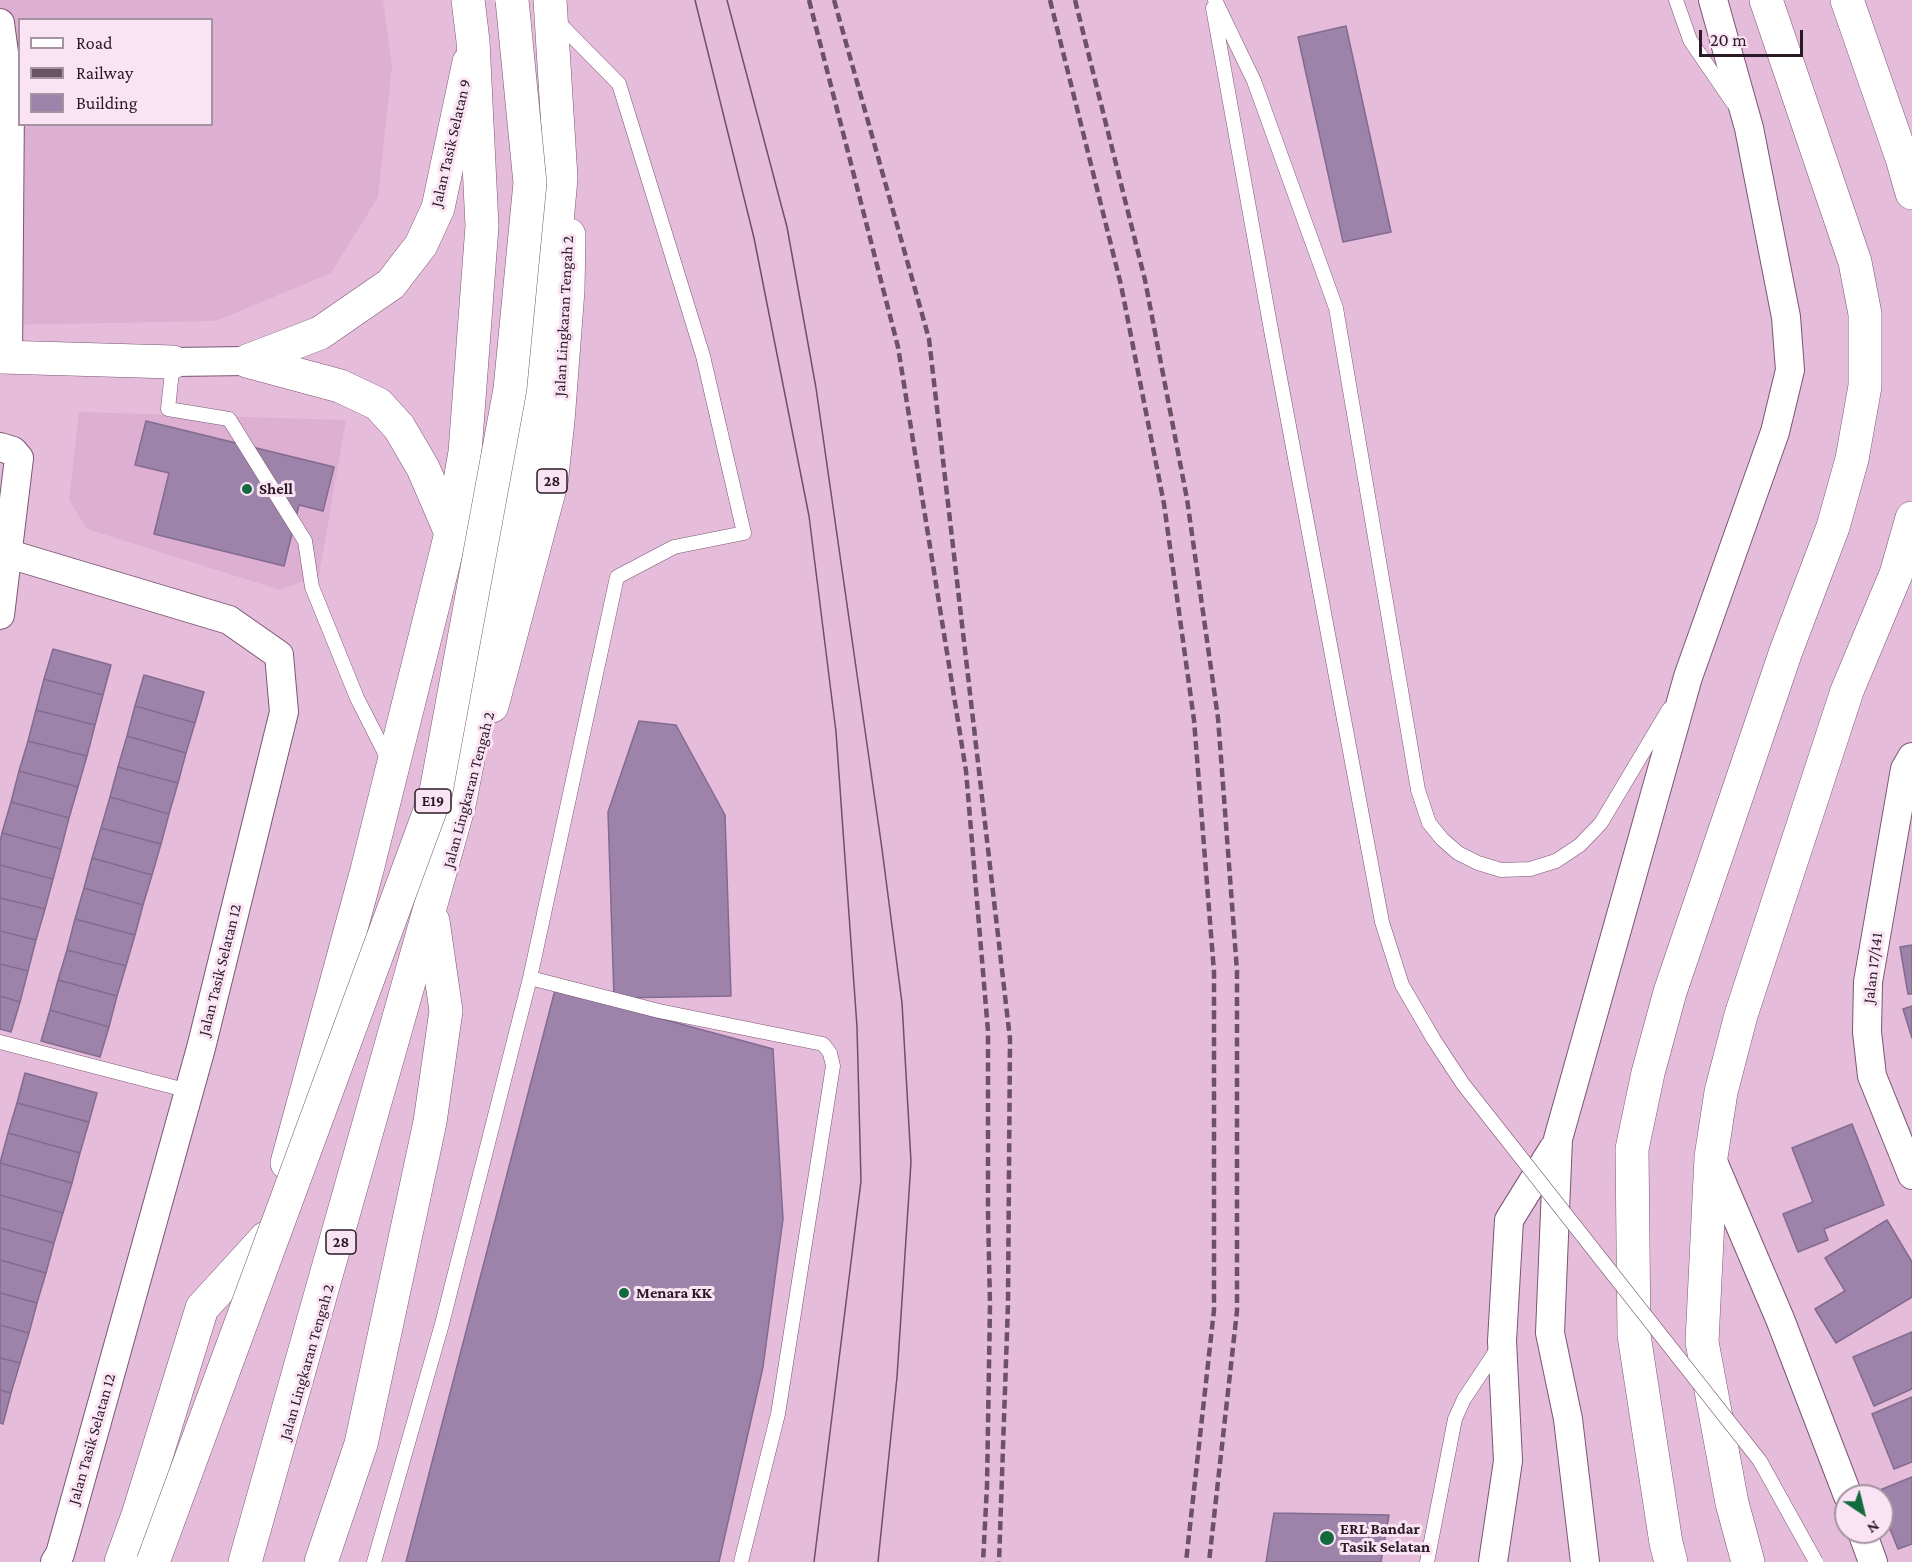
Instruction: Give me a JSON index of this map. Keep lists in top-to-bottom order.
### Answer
{
  "streets": {
    "main road": [
      "Jalan Tasik Selatan 9",
      "Jalan Lingkaran Tengah 2",
      "28",
      "E19"
    ],
    "street": ["Jalan 17/141", "Jalan Tasik Selatan 12"]
  },
  "crossings": [
    ["Jalan Lingkaran Tengah 2", "E19"]
  ],
  "places": ["Shell", "Menara KK", "ERL Bandar Tasik Selatan"],
  "legend": ["Road", "Railway", "Building"],
  "scale_bar": "20 m",
  "north": "bottom right"
}
